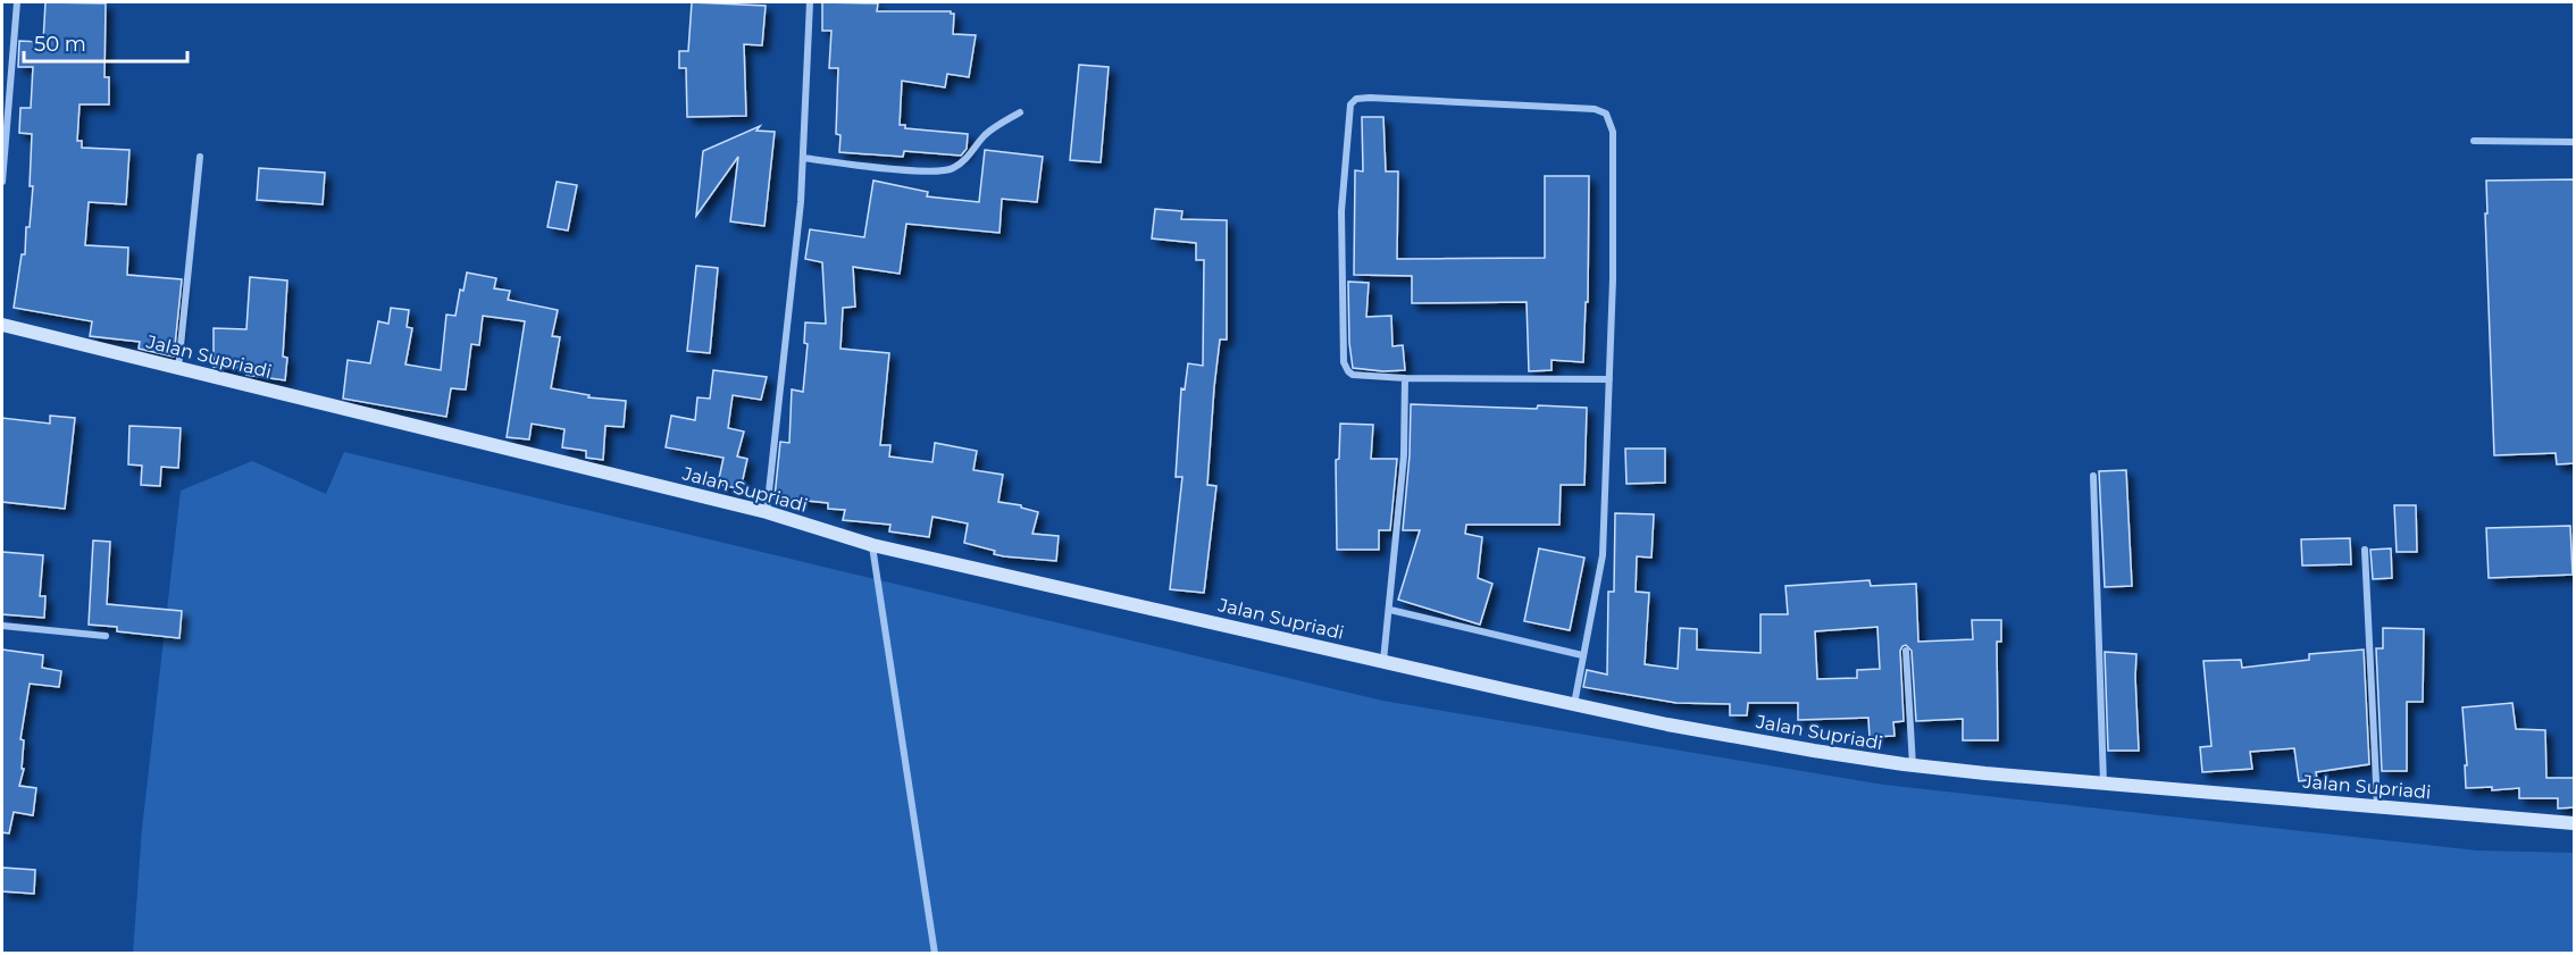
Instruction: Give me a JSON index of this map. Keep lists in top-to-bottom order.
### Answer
{
  "streets": {
    "main road": ["Jalan Supriadi"]
  },
  "scale_bar": "50 m"
}
